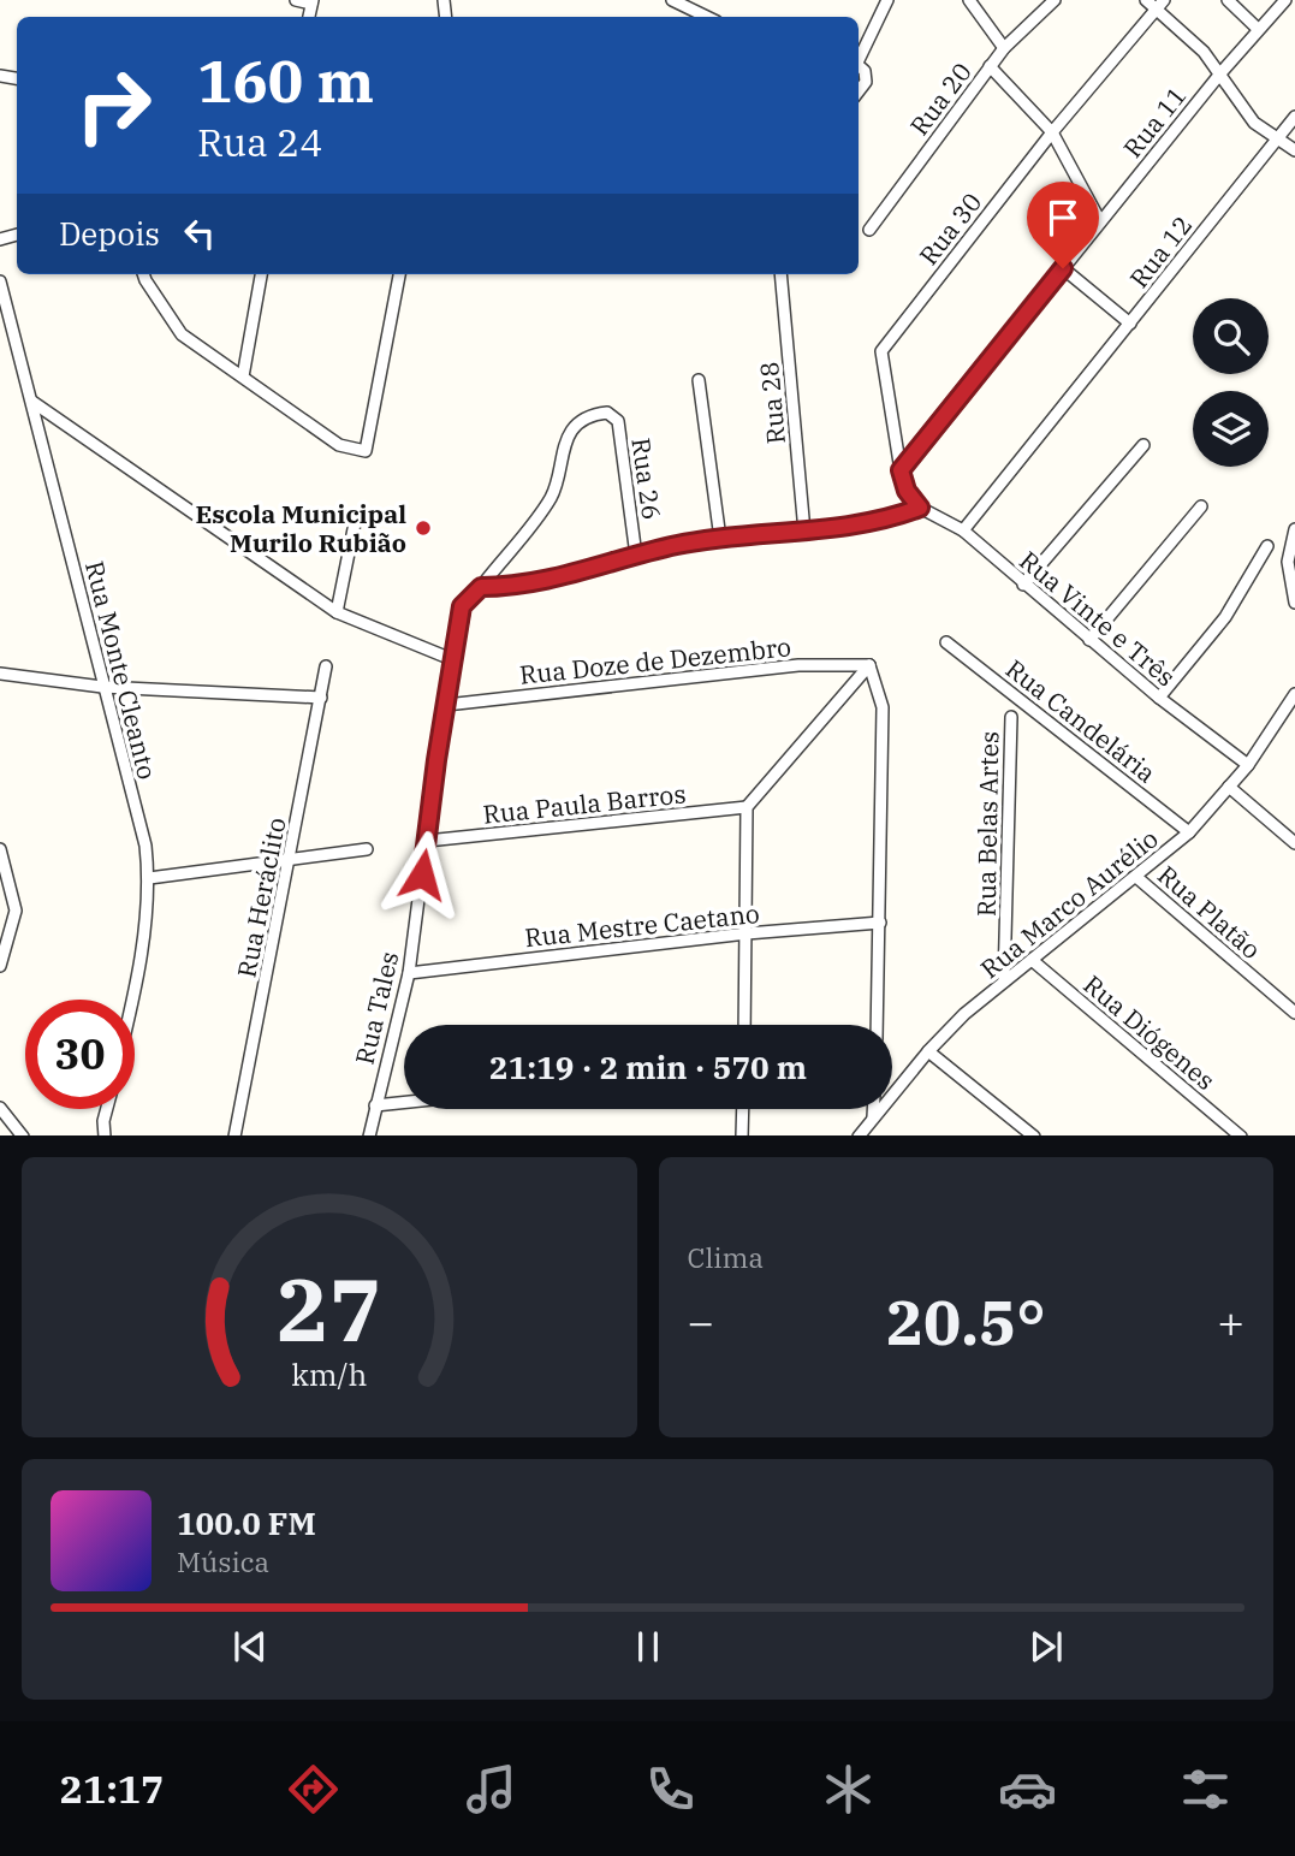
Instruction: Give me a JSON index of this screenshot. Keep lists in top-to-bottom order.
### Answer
{
  "streets": {
    "street": [
      "Rua 20",
      "Rua 11",
      "Rua 30",
      "Rua 12",
      "Rua 28",
      "Rua 26",
      "Rua Vinte e Três",
      "Rua Doze de Dezembro",
      "Rua Monte Cleanto",
      "Rua Candelária",
      "Rua Paula Barros",
      "Rua Belas Artes",
      "Rua Heráclito",
      "Rua Marco Aurélio",
      "Rua Platão",
      "Rua Mestre Caetano",
      "Rua Tales",
      "Rua Diógenes"
    ]
  },
  "crossings": [
    ["Rua 11", "Rua 30"],
    ["Rua 12", "Rua Vinte e Três"],
    ["Rua 26", "Rua Tales"],
    ["Rua Vinte e Três", "Rua Marco Aurélio"],
    ["Rua Doze de Dezembro", "Rua Tales"],
    ["Rua Candelária", "Rua Marco Aurélio"],
    ["Rua Paula Barros", "Rua Tales"],
    ["Rua Belas Artes", "Rua Marco Aurélio"],
    ["Rua Marco Aurélio", "Rua Platão"],
    ["Rua Marco Aurélio", "Rua Diógenes"],
    ["Rua Mestre Caetano", "Rua Tales"]
  ],
  "places": ["Escola Municipal Murilo Rubião"],
  "page": {
    "turn": ["160 m", "Rua 24"],
    "then": "Depois",
    "limit": "30",
    "trip": "21:19 · 2 min · 570 m",
    "tile": "Clima",
    "heat": ["−", "20.5°", "+"],
    "song": ["100.0 FM", "Música"],
    "tabs": "21:17",
    "gauge": ["27", "km/h"]
  }
}
